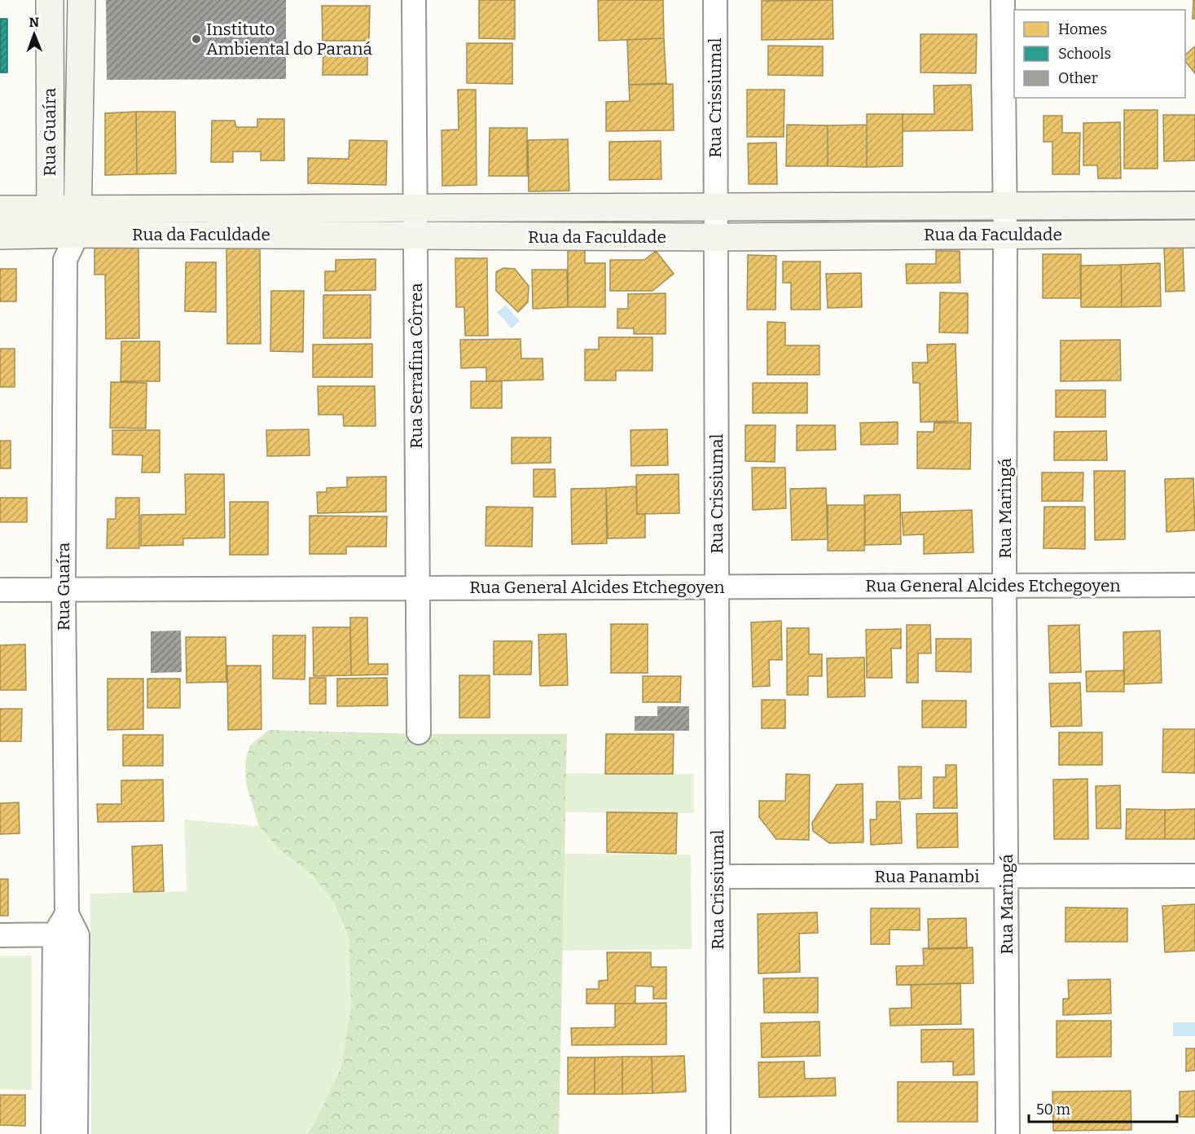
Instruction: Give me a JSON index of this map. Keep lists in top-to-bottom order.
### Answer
{
  "streets": {
    "street": [
      "Rua Crissiumal",
      "Rua Guaíra",
      "Rua da Faculdade",
      "Rua Serrafina Côrrea",
      "Rua Maringá",
      "Rua General Alcides Etchegoyen",
      "Rua Panambi"
    ]
  },
  "crossings": [
    ["Rua Crissiumal", "Rua da Faculdade"],
    ["Rua Crissiumal", "Rua General Alcides Etchegoyen"],
    ["Rua Crissiumal", "Rua Panambi"],
    ["Rua Guaíra", "Rua da Faculdade"],
    ["Rua Guaíra", "Rua General Alcides Etchegoyen"],
    ["Rua da Faculdade", "Rua Serrafina Côrrea"],
    ["Rua da Faculdade", "Rua Maringá"],
    ["Rua Serrafina Côrrea", "Rua General Alcides Etchegoyen"],
    ["Rua Maringá", "Rua General Alcides Etchegoyen"],
    ["Rua Maringá", "Rua Panambi"]
  ],
  "places": ["Instituto Ambiental do Paraná"],
  "legend": ["Homes", "Schools", "Other"],
  "scale_bar": "50 m",
  "north": "top"
}
